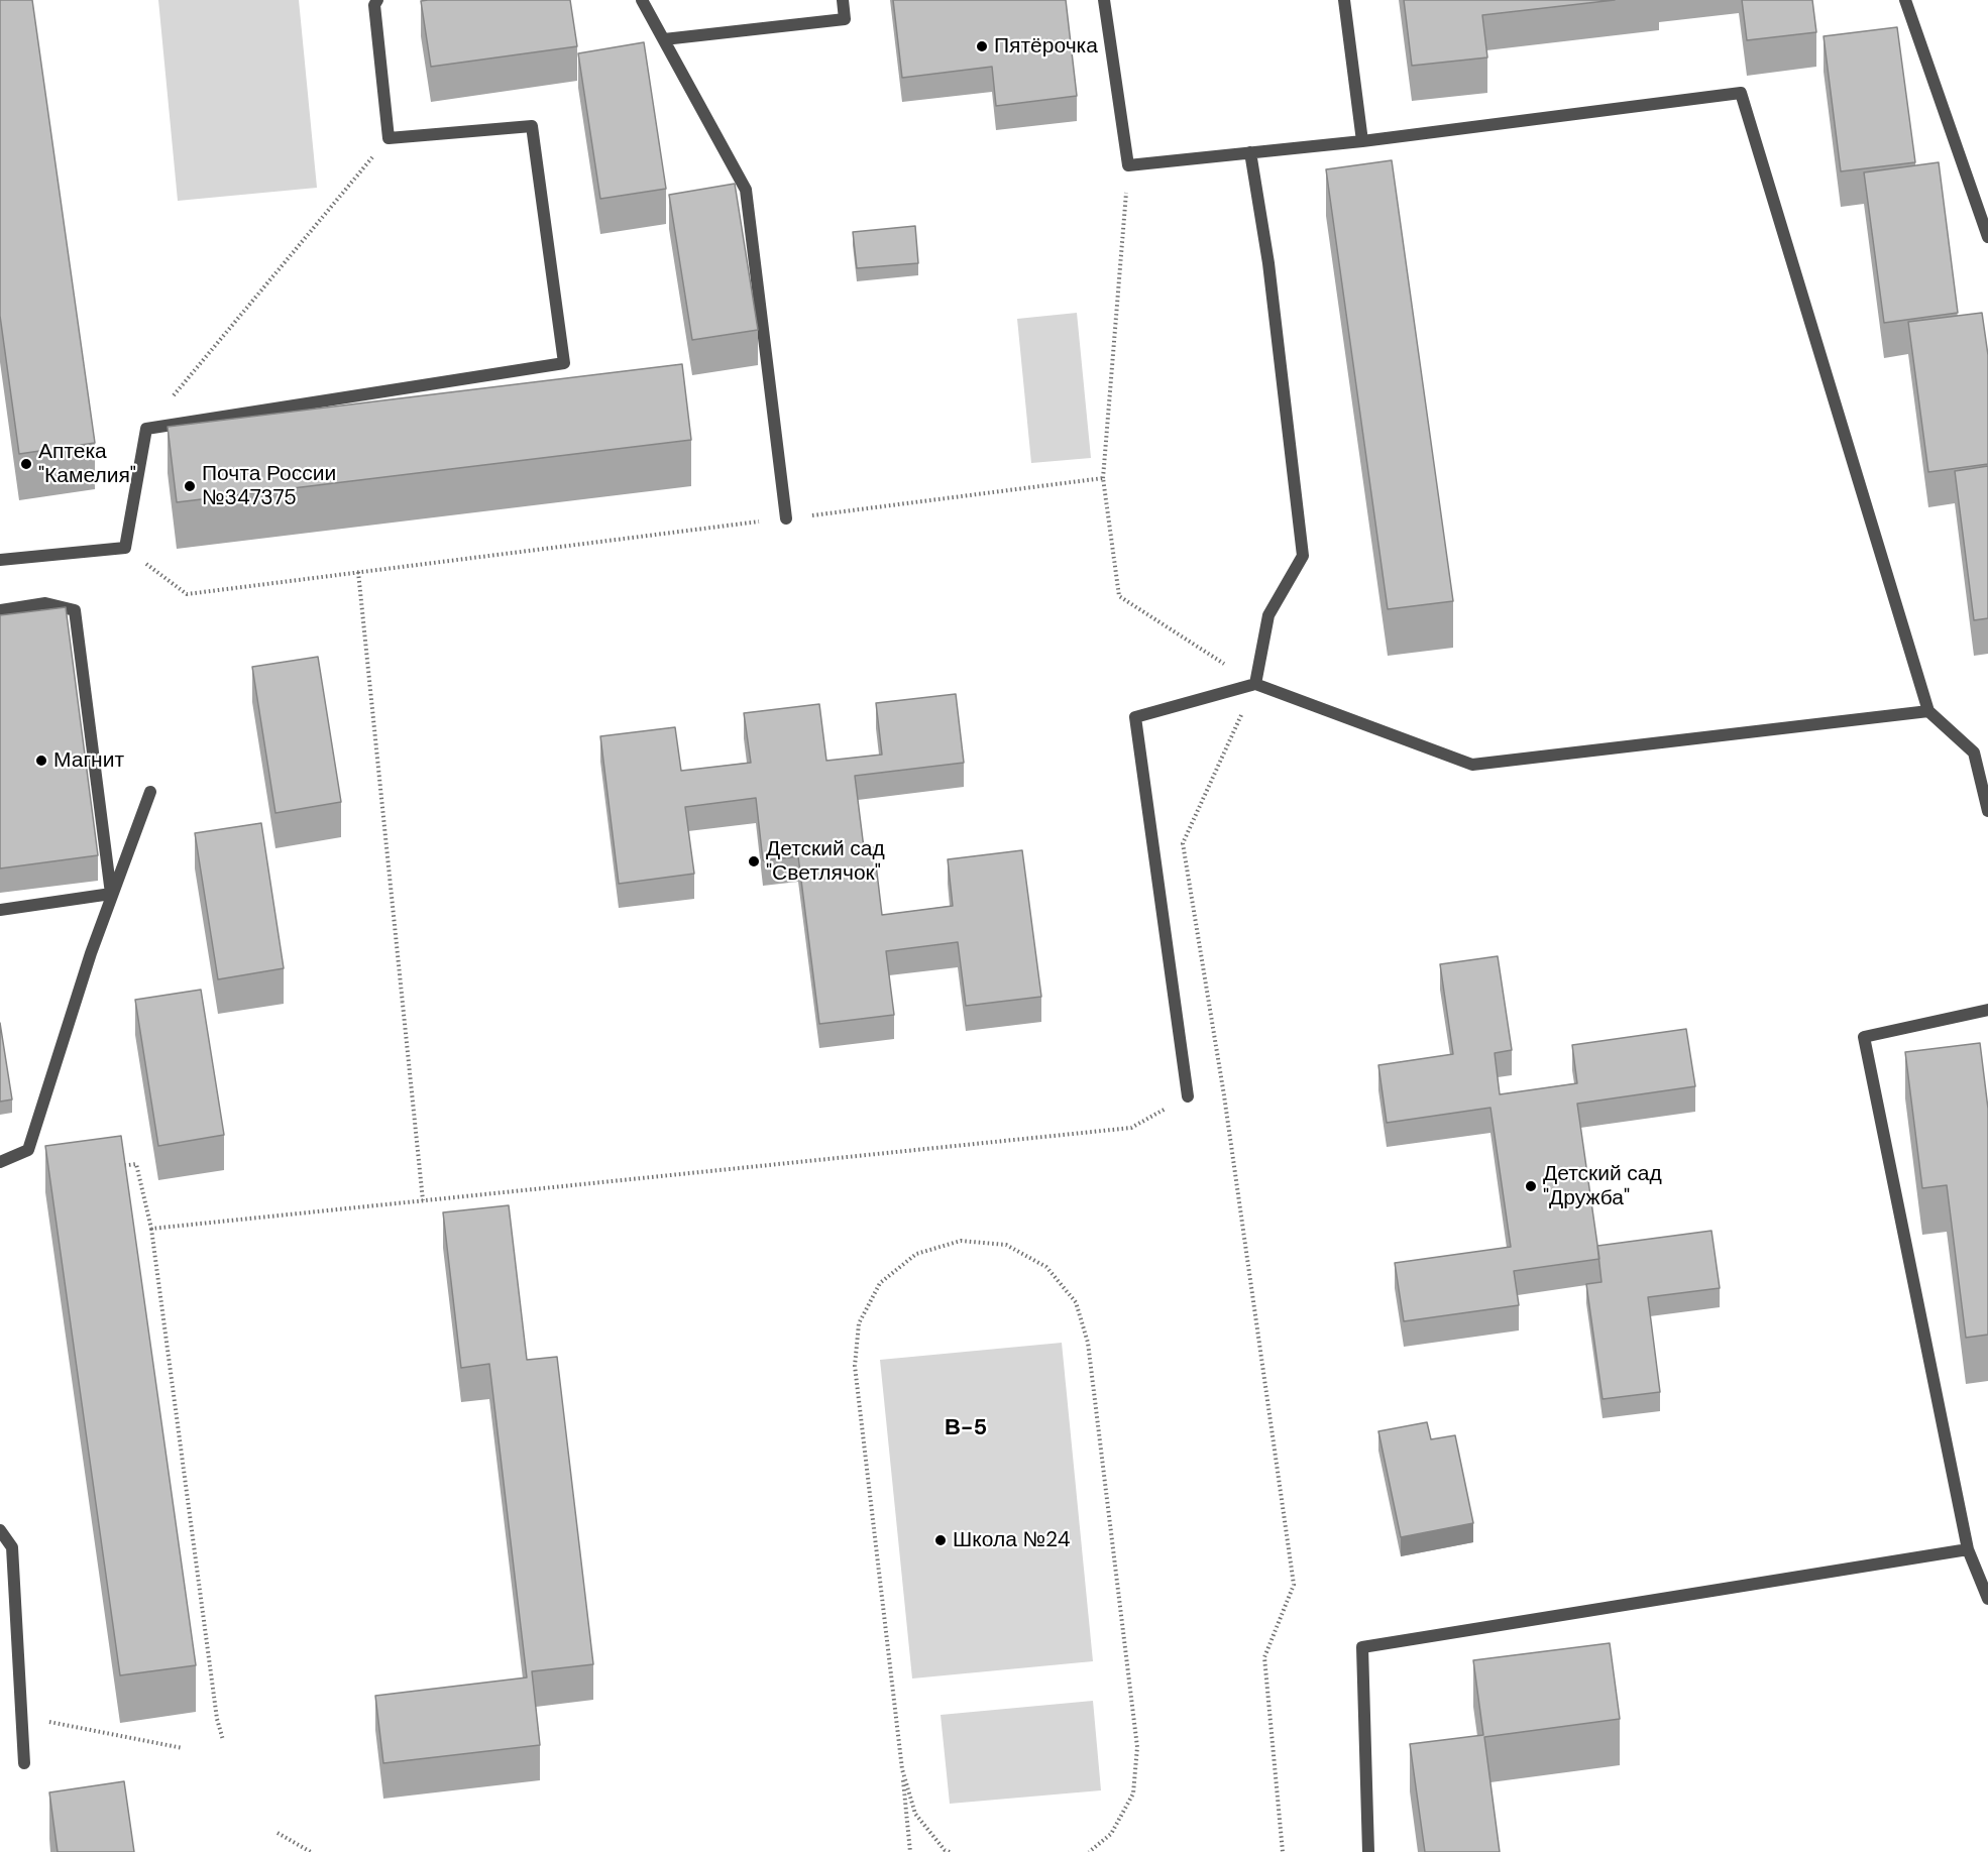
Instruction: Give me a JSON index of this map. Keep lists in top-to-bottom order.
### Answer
{
  "districts": ["В-5"],
  "places": [
    "Пятёрочка",
    "Аптека \"Камелия\"",
    "Почта России №347375",
    "Магнит",
    "Детский сад \"Светлячок\"",
    "Детский сад \"Дружба\"",
    "Школа №24"
  ]
}
